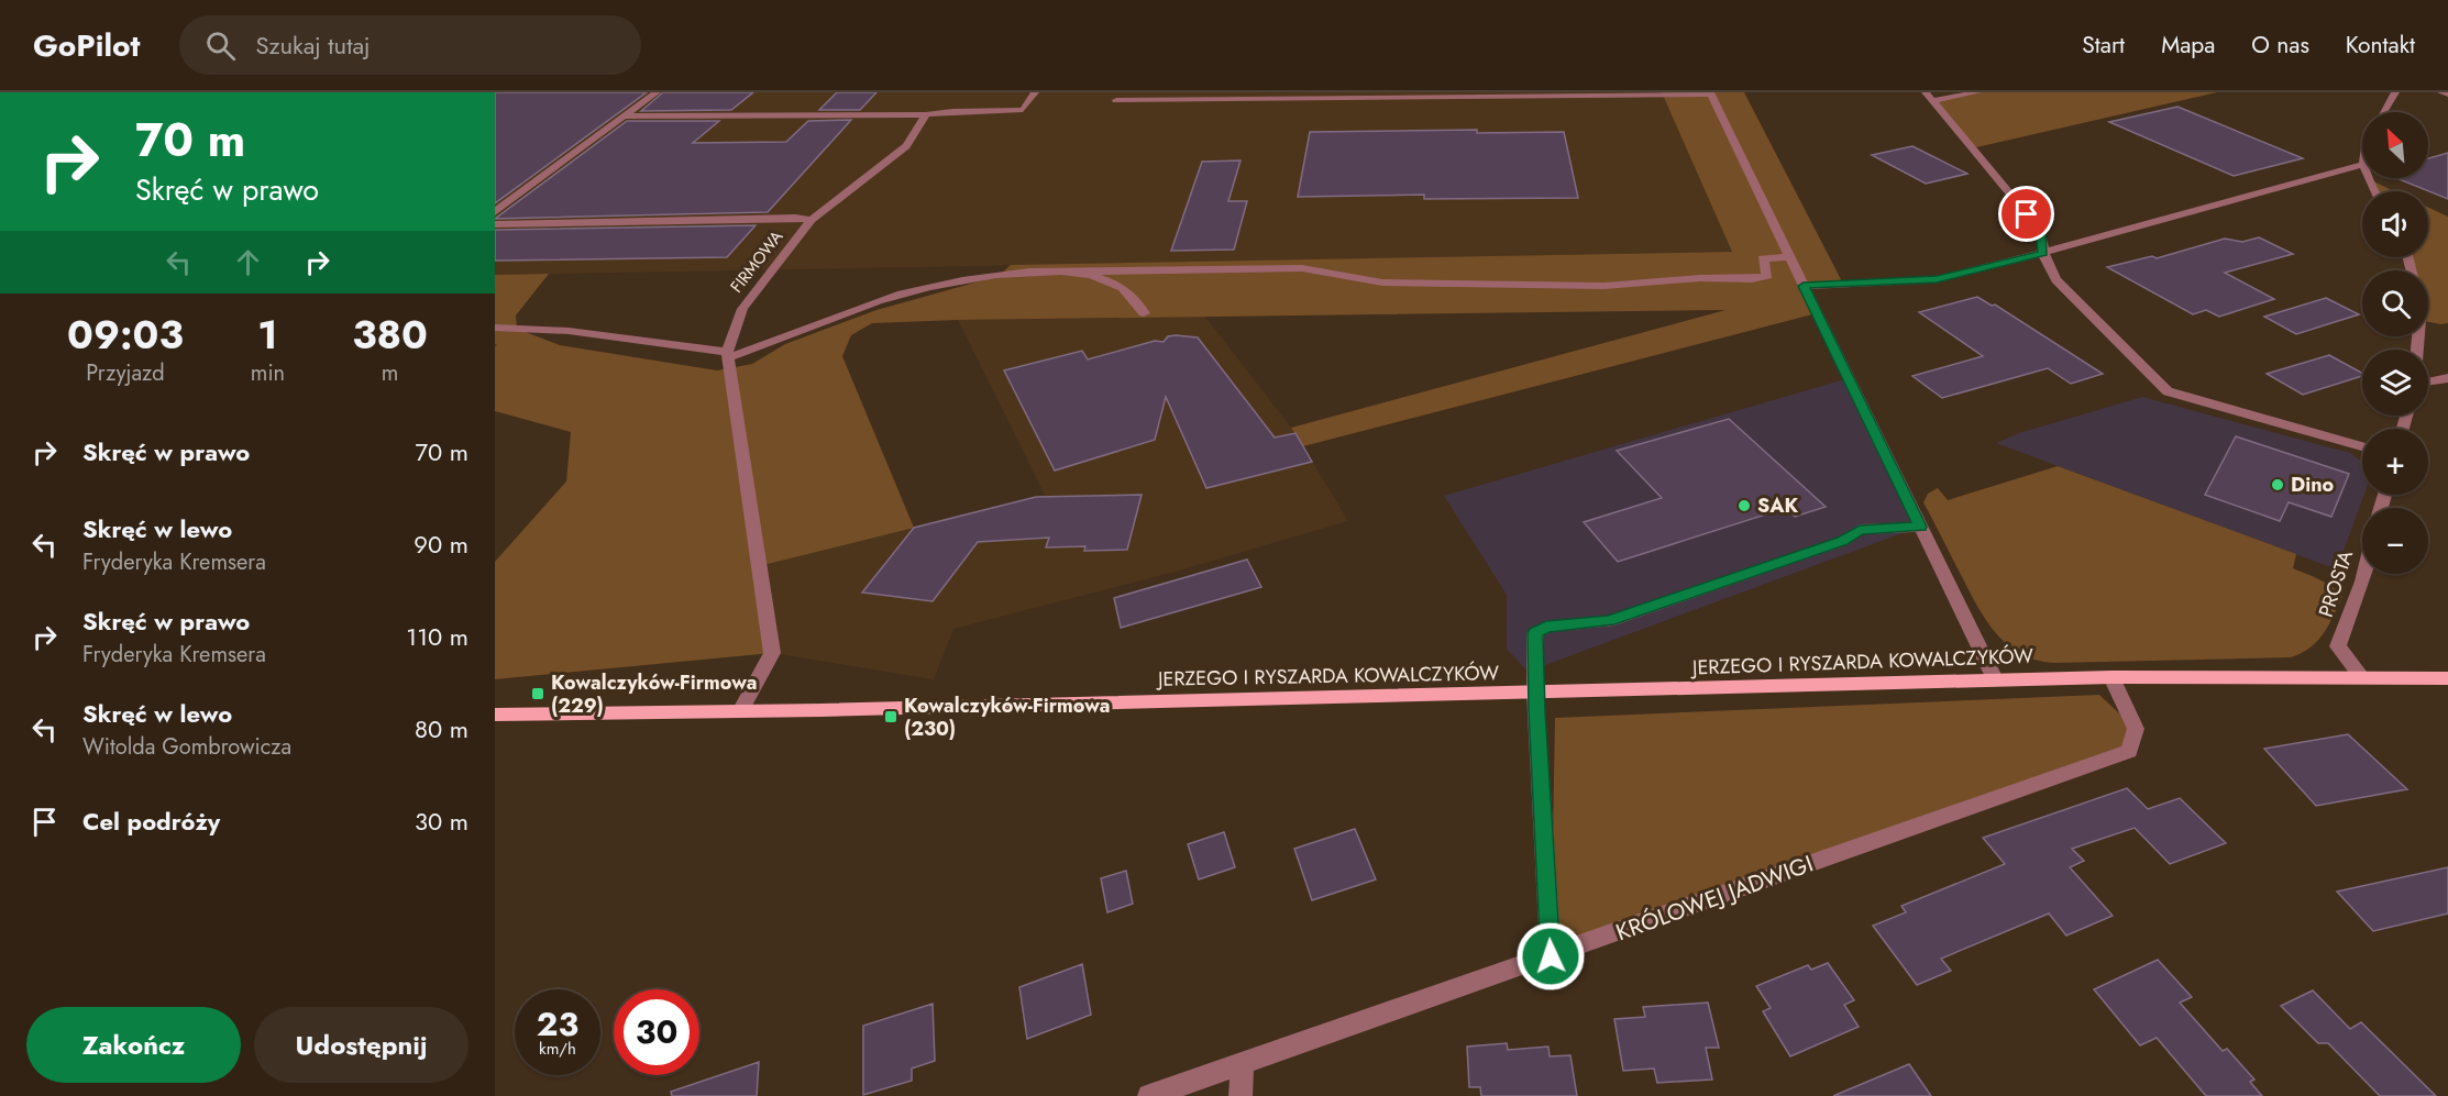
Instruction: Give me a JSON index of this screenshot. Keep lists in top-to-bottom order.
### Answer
{
  "streets": {
    "main road": ["JERZEGO I RYSZARDA KOWALCZYKÓW"],
    "street": ["FIRMOWA", "PROSTA", "KRÓLOWEJ JADWIGI"]
  },
  "crossings": [
    ["FIRMOWA", "JERZEGO I RYSZARDA KOWALCZYKÓW"],
    ["PROSTA", "JERZEGO I RYSZARDA KOWALCZYKÓW"],
    ["JERZEGO I RYSZARDA KOWALCZYKÓW", "KRÓLOWEJ JADWIGI"]
  ],
  "places": {
    "other": ["Dino", "SAK"],
    "transit": ["Kowalczyków-Firmowa (229)", "Kowalczyków-Firmowa (230)"]
  },
  "north": "top left",
  "page": {
    "header": "GoPilot",
    "search": "Szukaj tutaj",
    "nav": [
      "Start",
      "Mapa",
      "O nas",
      "Kontakt"
    ],
    "turn": ["70 m", "Skręć w prawo"],
    "map_buttons": ["+", "−"],
    "eta": [
      "09:03",
      "Przyjazd",
      "1",
      "min",
      "380",
      "m"
    ],
    "list": [
      {
        "name": "Skręć w prawo",
        "value": "70 m"
      },
      {
        "name": "Skręć w lewo",
        "note": "Fryderyka Kremsera",
        "value": "90 m"
      },
      {
        "name": "Skręć w prawo",
        "note": "Fryderyka Kremsera",
        "value": "110 m"
      },
      {
        "name": "Skręć w lewo",
        "note": "Witolda Gombrowicza",
        "value": "80 m"
      },
      {
        "name": "Cel podróży",
        "value": "30 m"
      }
    ],
    "speed": "23 km/h",
    "limit": "30",
    "buttons": ["Zakończ", "Udostępnij"]
  }
}
